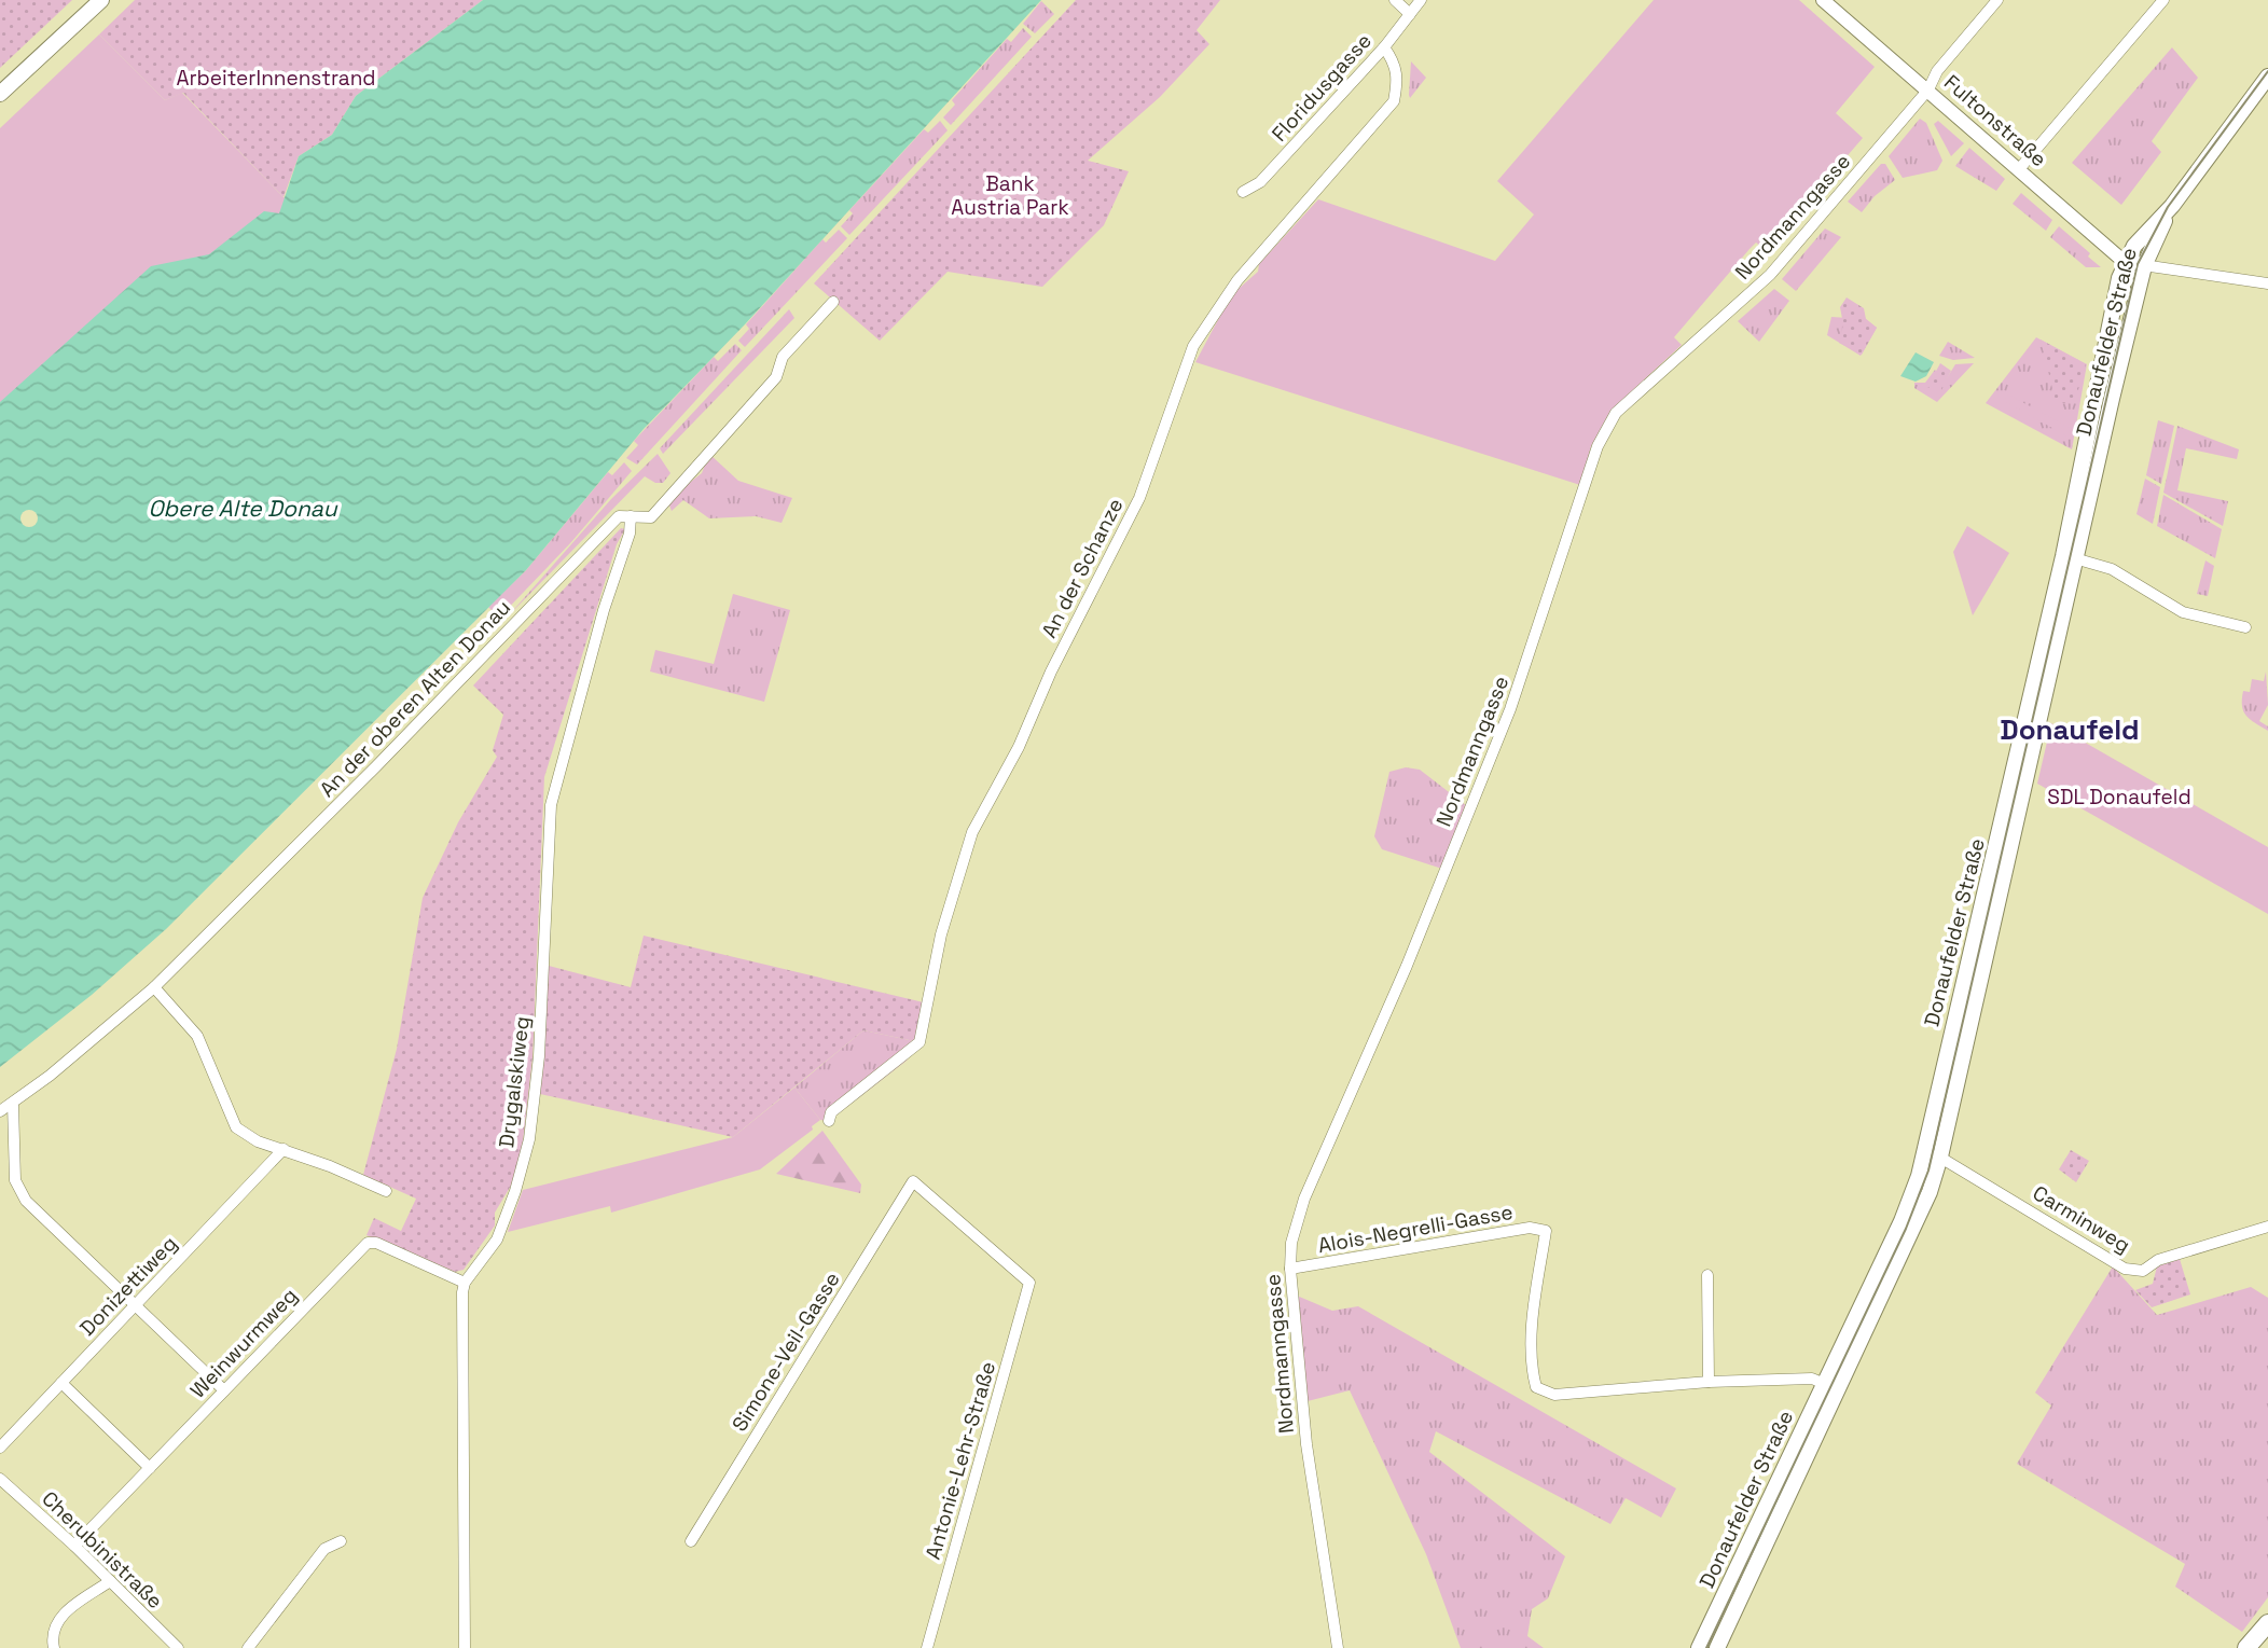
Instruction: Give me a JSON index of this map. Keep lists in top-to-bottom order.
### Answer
{
  "streets": {
    "main road": ["Donaufelder Straße"],
    "street": [
      "Floridusgasse",
      "Fultonstraße",
      "Nordmanngasse",
      "An der Schanze",
      "An der oberen Alten Donau",
      "Drygalskiweg",
      "Carminweg",
      "Alois-Negrelli-Gasse",
      "Donizettiweg",
      "Weinwurmweg",
      "Simone-Veil-Gasse",
      "Antonie-Lehr-Straße",
      "Cherubinistraße"
    ]
  },
  "crossings": [
    ["Floridusgasse", "An der Schanze"],
    ["Fultonstraße", "Nordmanngasse"],
    ["Fultonstraße", "Donaufelder Straße"],
    ["Nordmanngasse", "Alois-Negrelli-Gasse"],
    ["Donaufelder Straße", "Carminweg"],
    ["An der oberen Alten Donau", "Drygalskiweg"],
    ["Drygalskiweg", "Weinwurmweg"],
    ["Weinwurmweg", "Cherubinistraße"],
    ["Simone-Veil-Gasse", "Antonie-Lehr-Straße"]
  ],
  "districts": ["Donaufeld"],
  "water": ["Obere Alte Donau"],
  "parks": ["ArbeiterInnenstrand", "Bank Austria Park", "SDL Donaufeld"]
}
